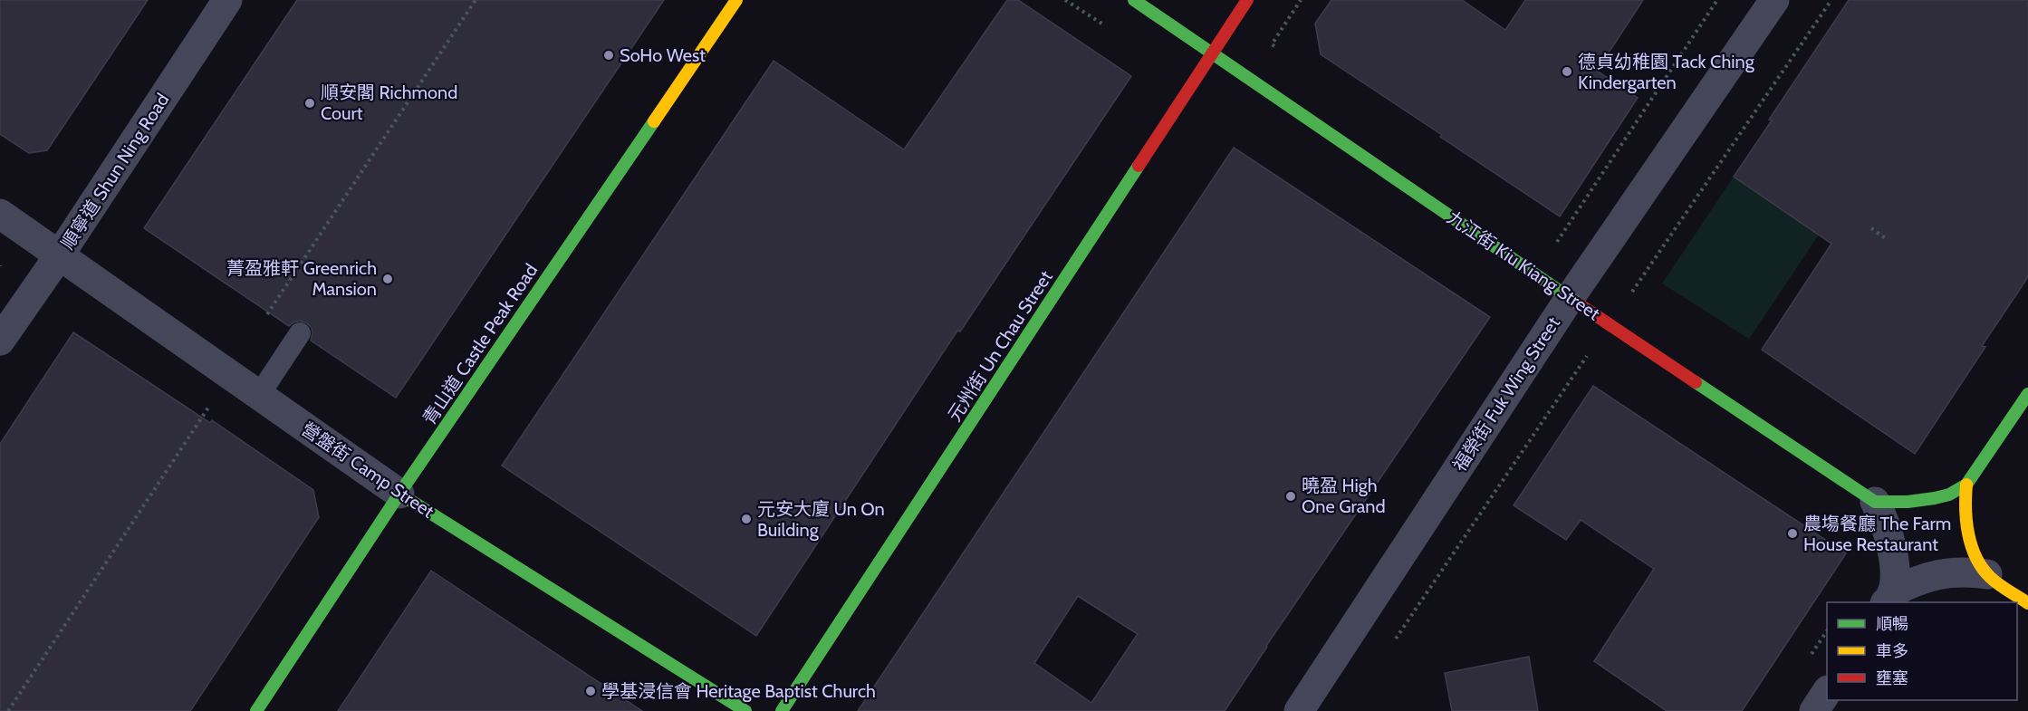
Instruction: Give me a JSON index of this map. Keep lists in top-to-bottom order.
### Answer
{
  "streets": {
    "main road": [
      "九江街 Kiu Kiang Street",
      "青山道 Castle Peak Road",
      "元州街 Un Chau Street",
      "營盤街 Camp Street"
    ],
    "street": ["順寧道 Shun Ning Road", "福榮街 Fuk Wing Street"]
  },
  "crossings": [
    ["順寧道 Shun Ning Road", "營盤街 Camp Street"],
    ["九江街 Kiu Kiang Street", "元州街 Un Chau Street"],
    ["九江街 Kiu Kiang Street", "福榮街 Fuk Wing Street"],
    ["青山道 Castle Peak Road", "營盤街 Camp Street"]
  ],
  "places": [
    "SoHo West",
    "德貞幼稚園 Tack Ching Kindergarten",
    "順安閣 Richmond Court",
    "菁盈雅軒 Greenrich Mansion",
    "曉盈 High One Grand",
    "元安大廈 Un On Building",
    "農塲餐廳 The Farm House Restaurant",
    "學基浸信會 Heritage Baptist Church"
  ],
  "legend": ["順暢", "車多", "壅塞"]
}
